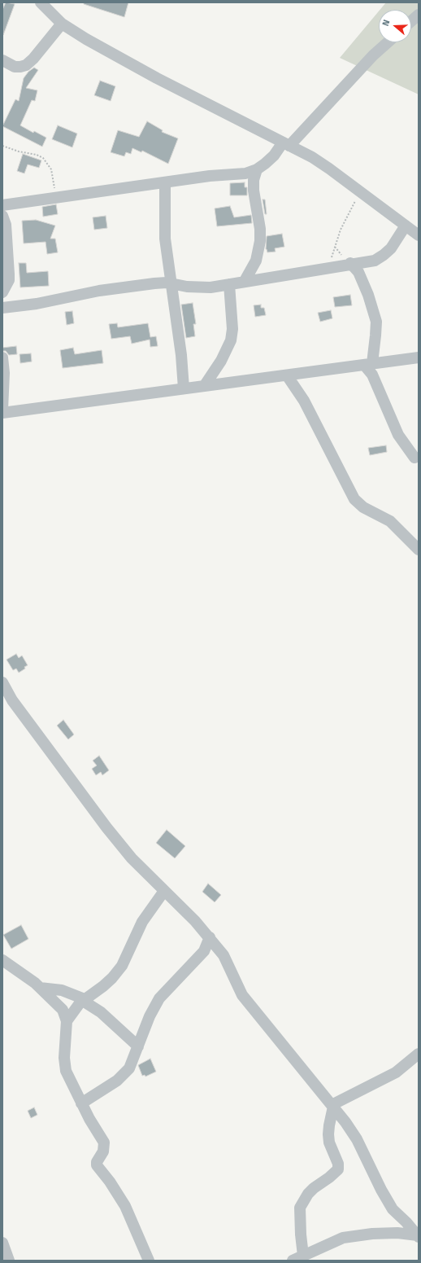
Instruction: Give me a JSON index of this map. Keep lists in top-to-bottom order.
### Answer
{
  "north": "left"
}
